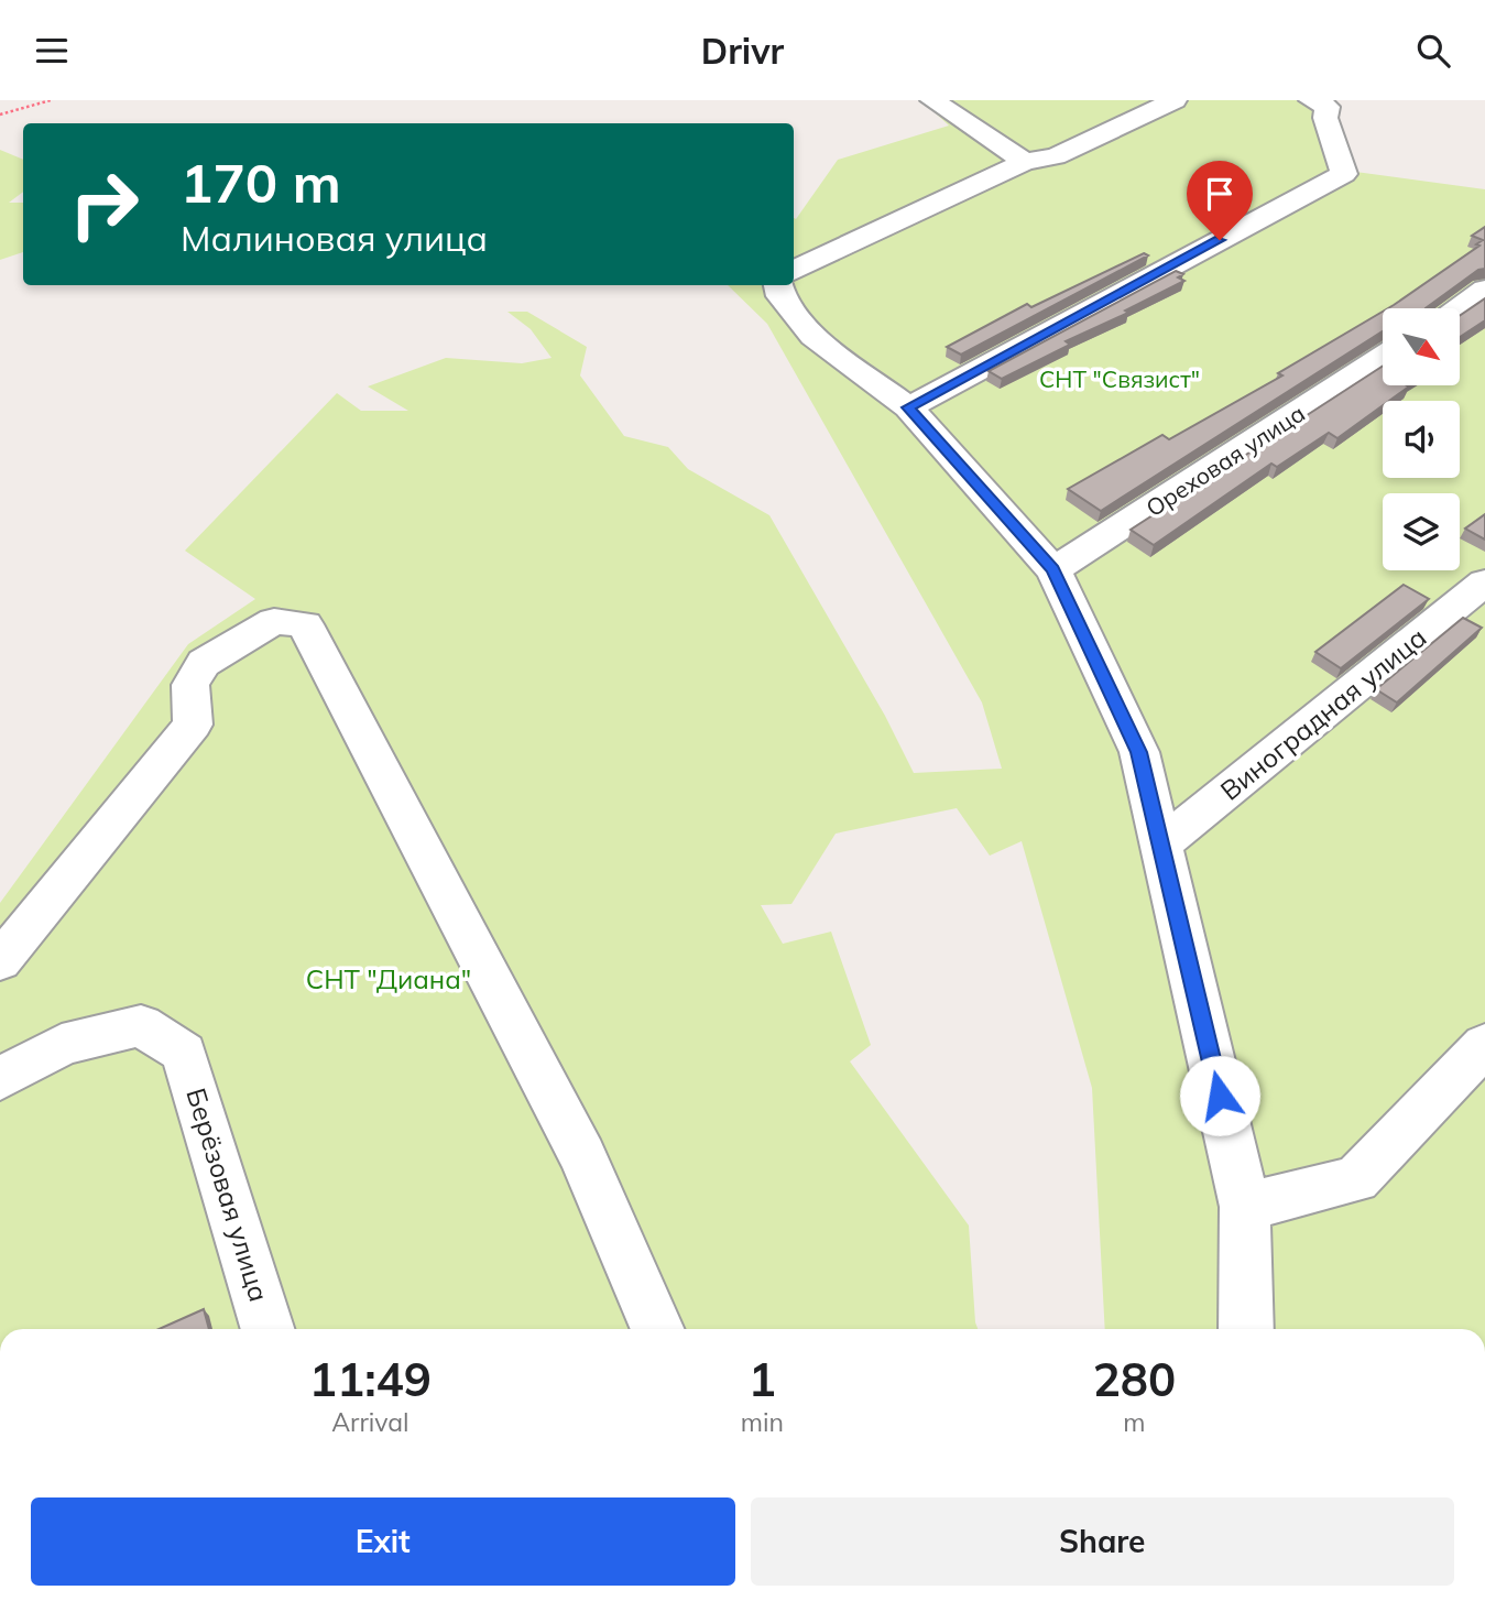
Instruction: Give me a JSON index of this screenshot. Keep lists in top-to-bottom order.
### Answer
{
  "streets": {
    "street": ["Ореховая улица", "Виноградная улица", "Берёзовая улица"]
  },
  "parks": ["СНТ \"Связист\"", "СНТ \"Диана\""],
  "north": "bottom right",
  "page": {
    "header": "Drivr",
    "turn": ["170 m", "Малиновая улица"],
    "eta": [
      "11:49",
      "Arrival",
      "1",
      "min",
      "280",
      "m"
    ],
    "buttons": ["Exit", "Share"]
  }
}
